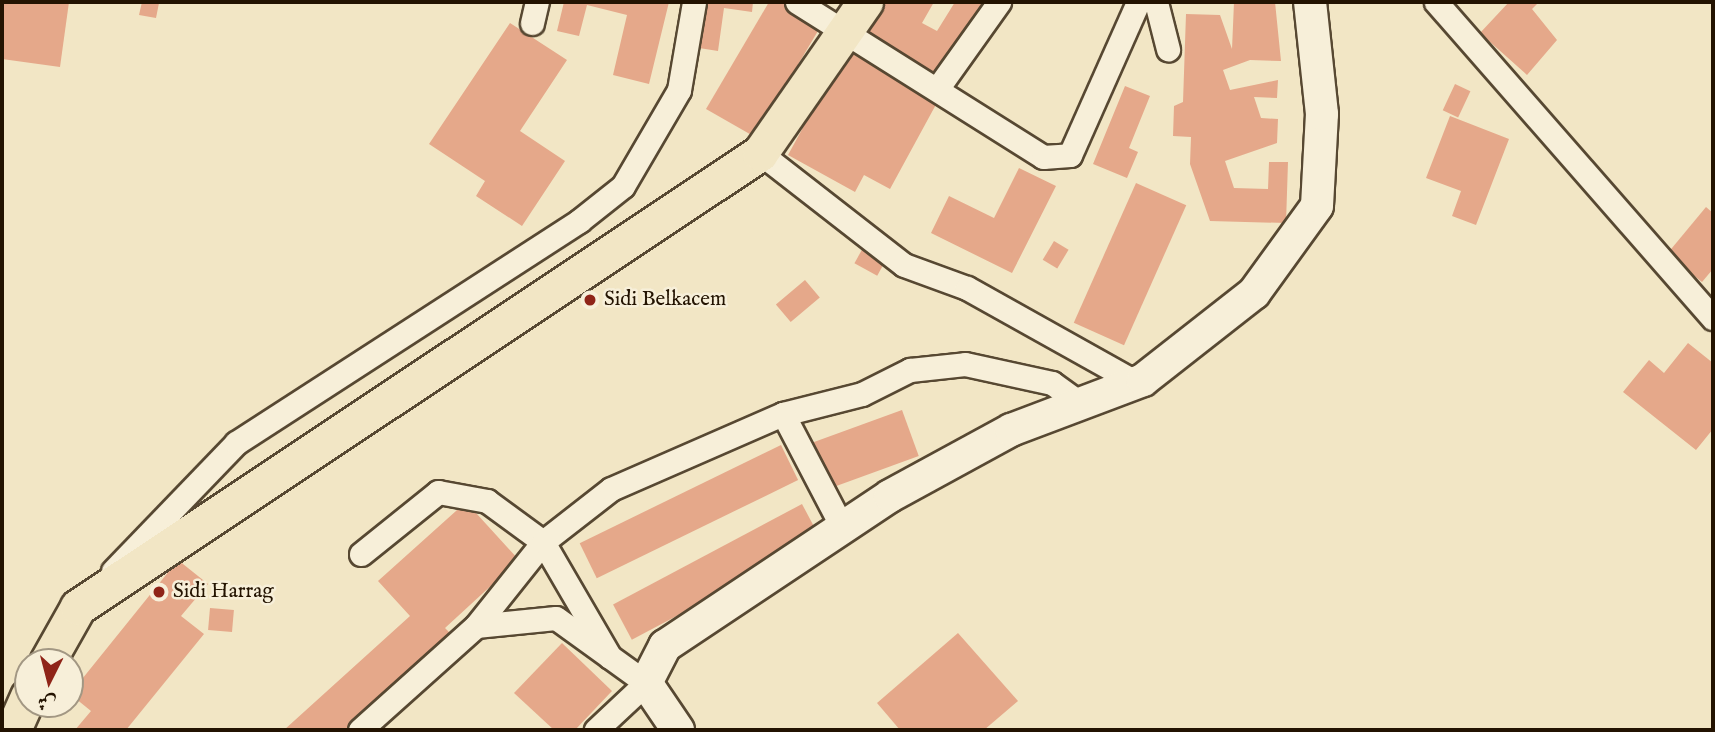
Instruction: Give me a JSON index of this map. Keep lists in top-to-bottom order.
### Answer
{
  "places": ["Sidi Belkacem", "Sidi Harrag"],
  "north": "bottom"
}
